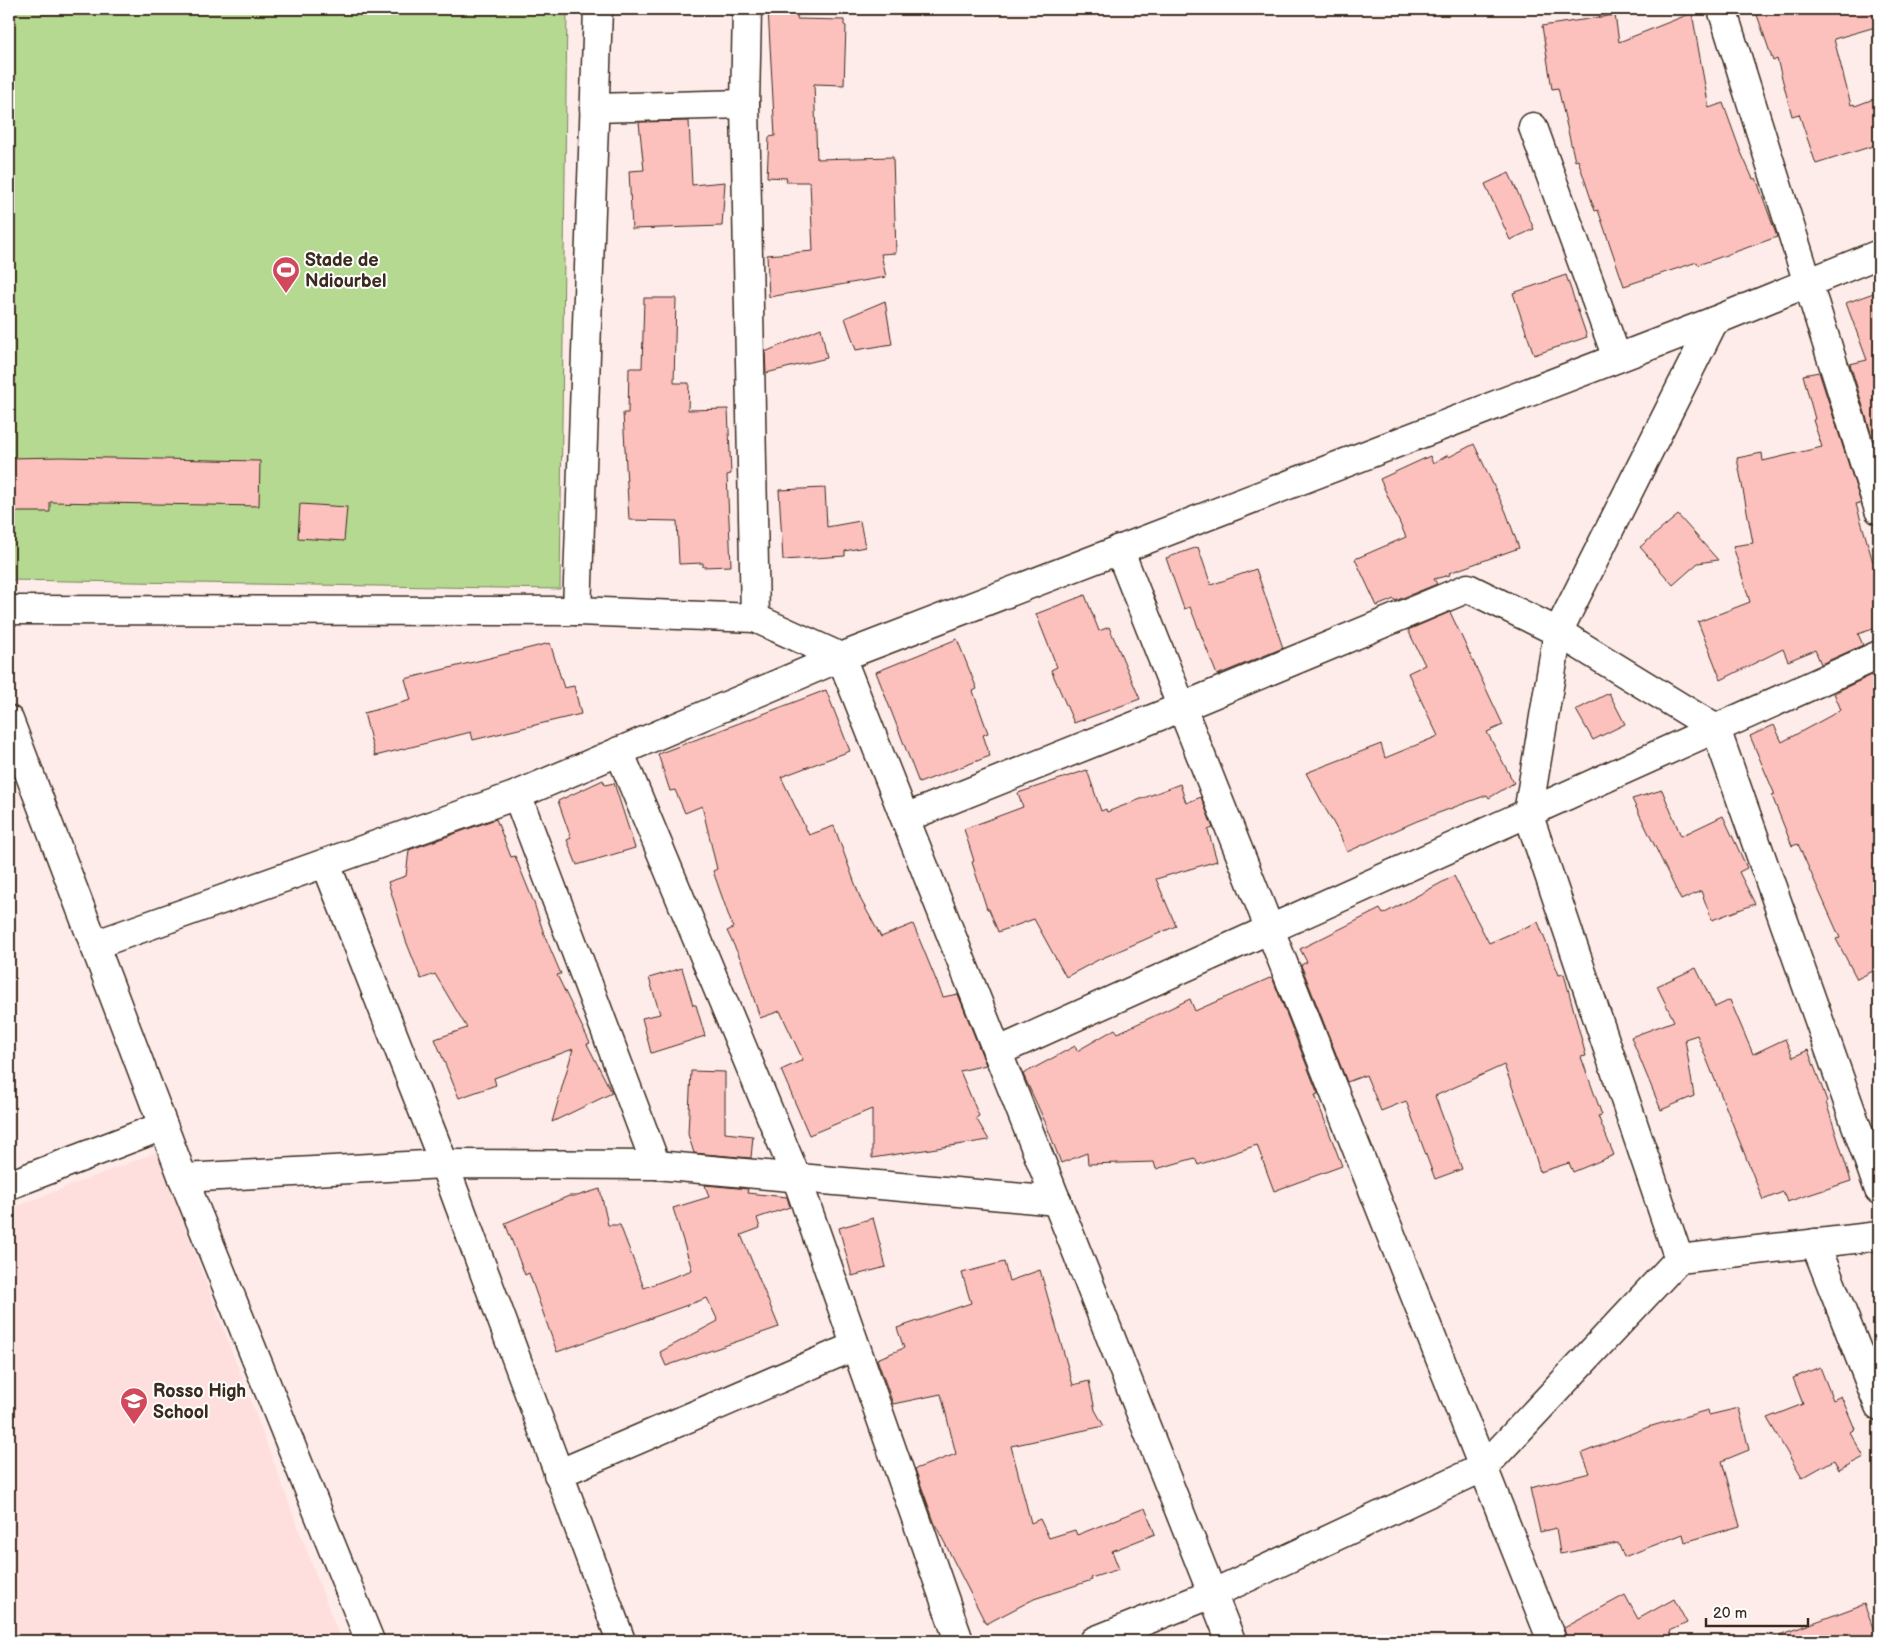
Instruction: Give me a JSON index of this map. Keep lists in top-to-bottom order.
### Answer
{
  "places": {
    "sports": ["Stade de Ndiourbel"],
    "school or university": ["Rosso High School"]
  },
  "scale_bar": "20 m"
}
